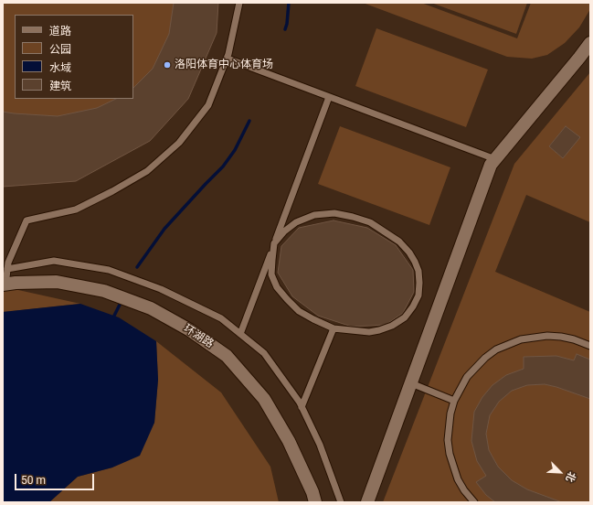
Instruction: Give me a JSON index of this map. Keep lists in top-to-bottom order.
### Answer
{
  "streets": {
    "street": ["环湖路"]
  },
  "places": ["洛阳体育中心体育场"],
  "legend": [
    "道路",
    "公园",
    "水域",
    "建筑"
  ],
  "scale_bar": "50 m",
  "north": "bottom right"
}
